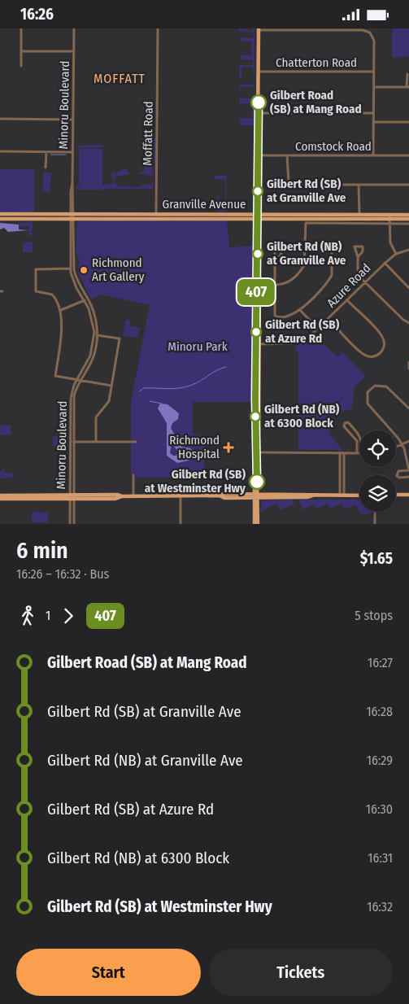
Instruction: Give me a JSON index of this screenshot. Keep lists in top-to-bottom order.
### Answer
{
  "streets": {
    "main road": ["Granville Avenue"],
    "street": [
      "Chatterton Road",
      "Minoru Boulevard",
      "Moffatt Road",
      "Comstock Road",
      "Azure Road"
    ]
  },
  "crossings": [
    ["Minoru Boulevard", "Granville Avenue"],
    ["Moffatt Road", "Granville Avenue"]
  ],
  "districts": ["MOFFATT"],
  "parks": ["Minoru Park"],
  "places": {
    "other": [
      "Gilbert Road (SB) at Mang Road",
      "Gilbert Rd (SB) at Granville Ave",
      "Gilbert Rd (NB) at Granville Ave",
      "Richmond Art Gallery",
      "Gilbert Rd (SB) at Azure Rd",
      "Gilbert Rd (NB) at 6300 Block",
      "Gilbert Rd (SB) at Westminster Hwy"
    ],
    "health": ["Richmond Hospital"]
  },
  "lines": ["bus line 407"],
  "page": {
    "status": "16:26",
    "on_map": "407",
    "heading": ["6 min", "16:26 – 16:32 · Bus", "$1.65"],
    "legs": ["1", "407", "5 stops"],
    "list": [
      {
        "name": "Gilbert Road (SB) at Mang Road",
        "value": "16:27"
      },
      {
        "name": "Gilbert Rd (SB) at Granville Ave",
        "value": "16:28"
      },
      {
        "name": "Gilbert Rd (NB) at Granville Ave",
        "value": "16:29"
      },
      {
        "name": "Gilbert Rd (SB) at Azure Rd",
        "value": "16:30"
      },
      {
        "name": "Gilbert Rd (NB) at 6300 Block",
        "value": "16:31"
      },
      {
        "name": "Gilbert Rd (SB) at Westminster Hwy",
        "value": "16:32"
      }
    ],
    "buttons": ["Start", "Tickets"]
  }
}
